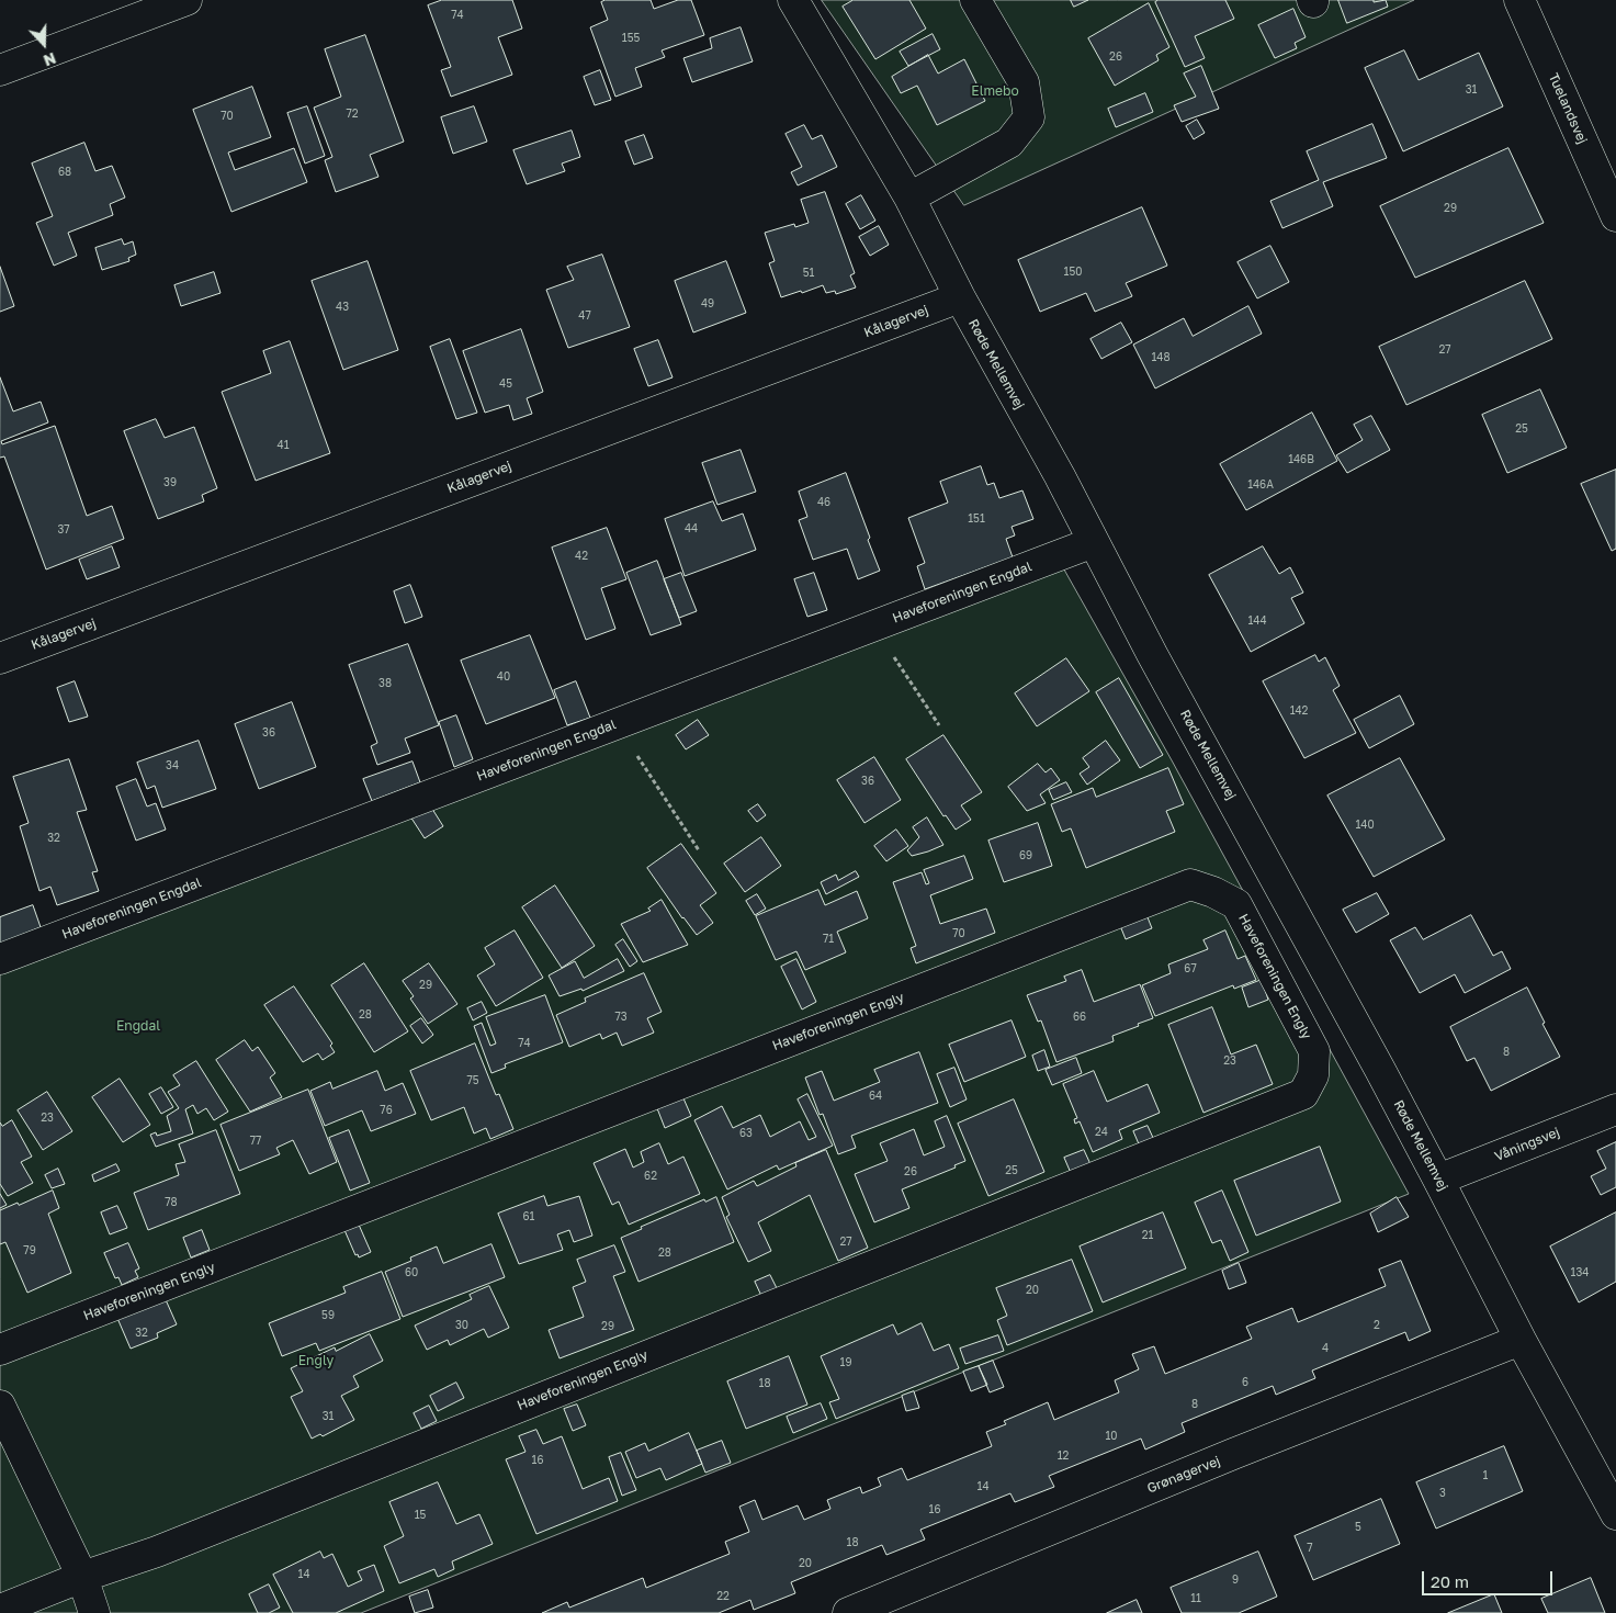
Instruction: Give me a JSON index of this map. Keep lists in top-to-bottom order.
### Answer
{
  "streets": {
    "street": [
      "Tuelandsvej",
      "Kålagervej",
      "Røde Mellemvej",
      "Haveforeningen Engdal",
      "Haveforeningen Engly",
      "Våningsvej",
      "Grønagervej"
    ]
  },
  "crossings": [
    ["Kålagervej", "Røde Mellemvej"],
    ["Røde Mellemvej", "Haveforeningen Engdal"],
    ["Røde Mellemvej", "Våningsvej"],
    ["Røde Mellemvej", "Grønagervej"]
  ],
  "parks": ["Elmebo", "Engdal", "Engly"],
  "house_numbers": [
    "74",
    "155",
    "26",
    "31",
    "72",
    "70",
    "68",
    "29",
    "150",
    "51",
    "49",
    "43",
    "47",
    "27",
    "148",
    "45",
    "25",
    "41",
    "146B",
    "39",
    "146A",
    "46",
    "151",
    "44",
    "37",
    "42",
    "144",
    "40",
    "38",
    "142",
    "36",
    "34",
    "36",
    "140",
    "32",
    "69",
    "70",
    "71",
    "67",
    "29",
    "28",
    "73",
    "66",
    "74",
    "8",
    "23",
    "75",
    "64",
    "76",
    "23",
    "24",
    "63",
    "77",
    "25",
    "26",
    "62",
    "78",
    "61",
    "21",
    "27",
    "79",
    "28",
    "60",
    "134",
    "20",
    "59",
    "30",
    "2",
    "29",
    "32",
    "4",
    "19",
    "6",
    "18",
    "8",
    "31",
    "10",
    "12",
    "16",
    "1",
    "14",
    "3",
    "16",
    "15",
    "5",
    "18",
    "7",
    "20",
    "14",
    "9",
    "22",
    "11"
  ],
  "scale_bar": "20 m",
  "north": "bottom"
}
